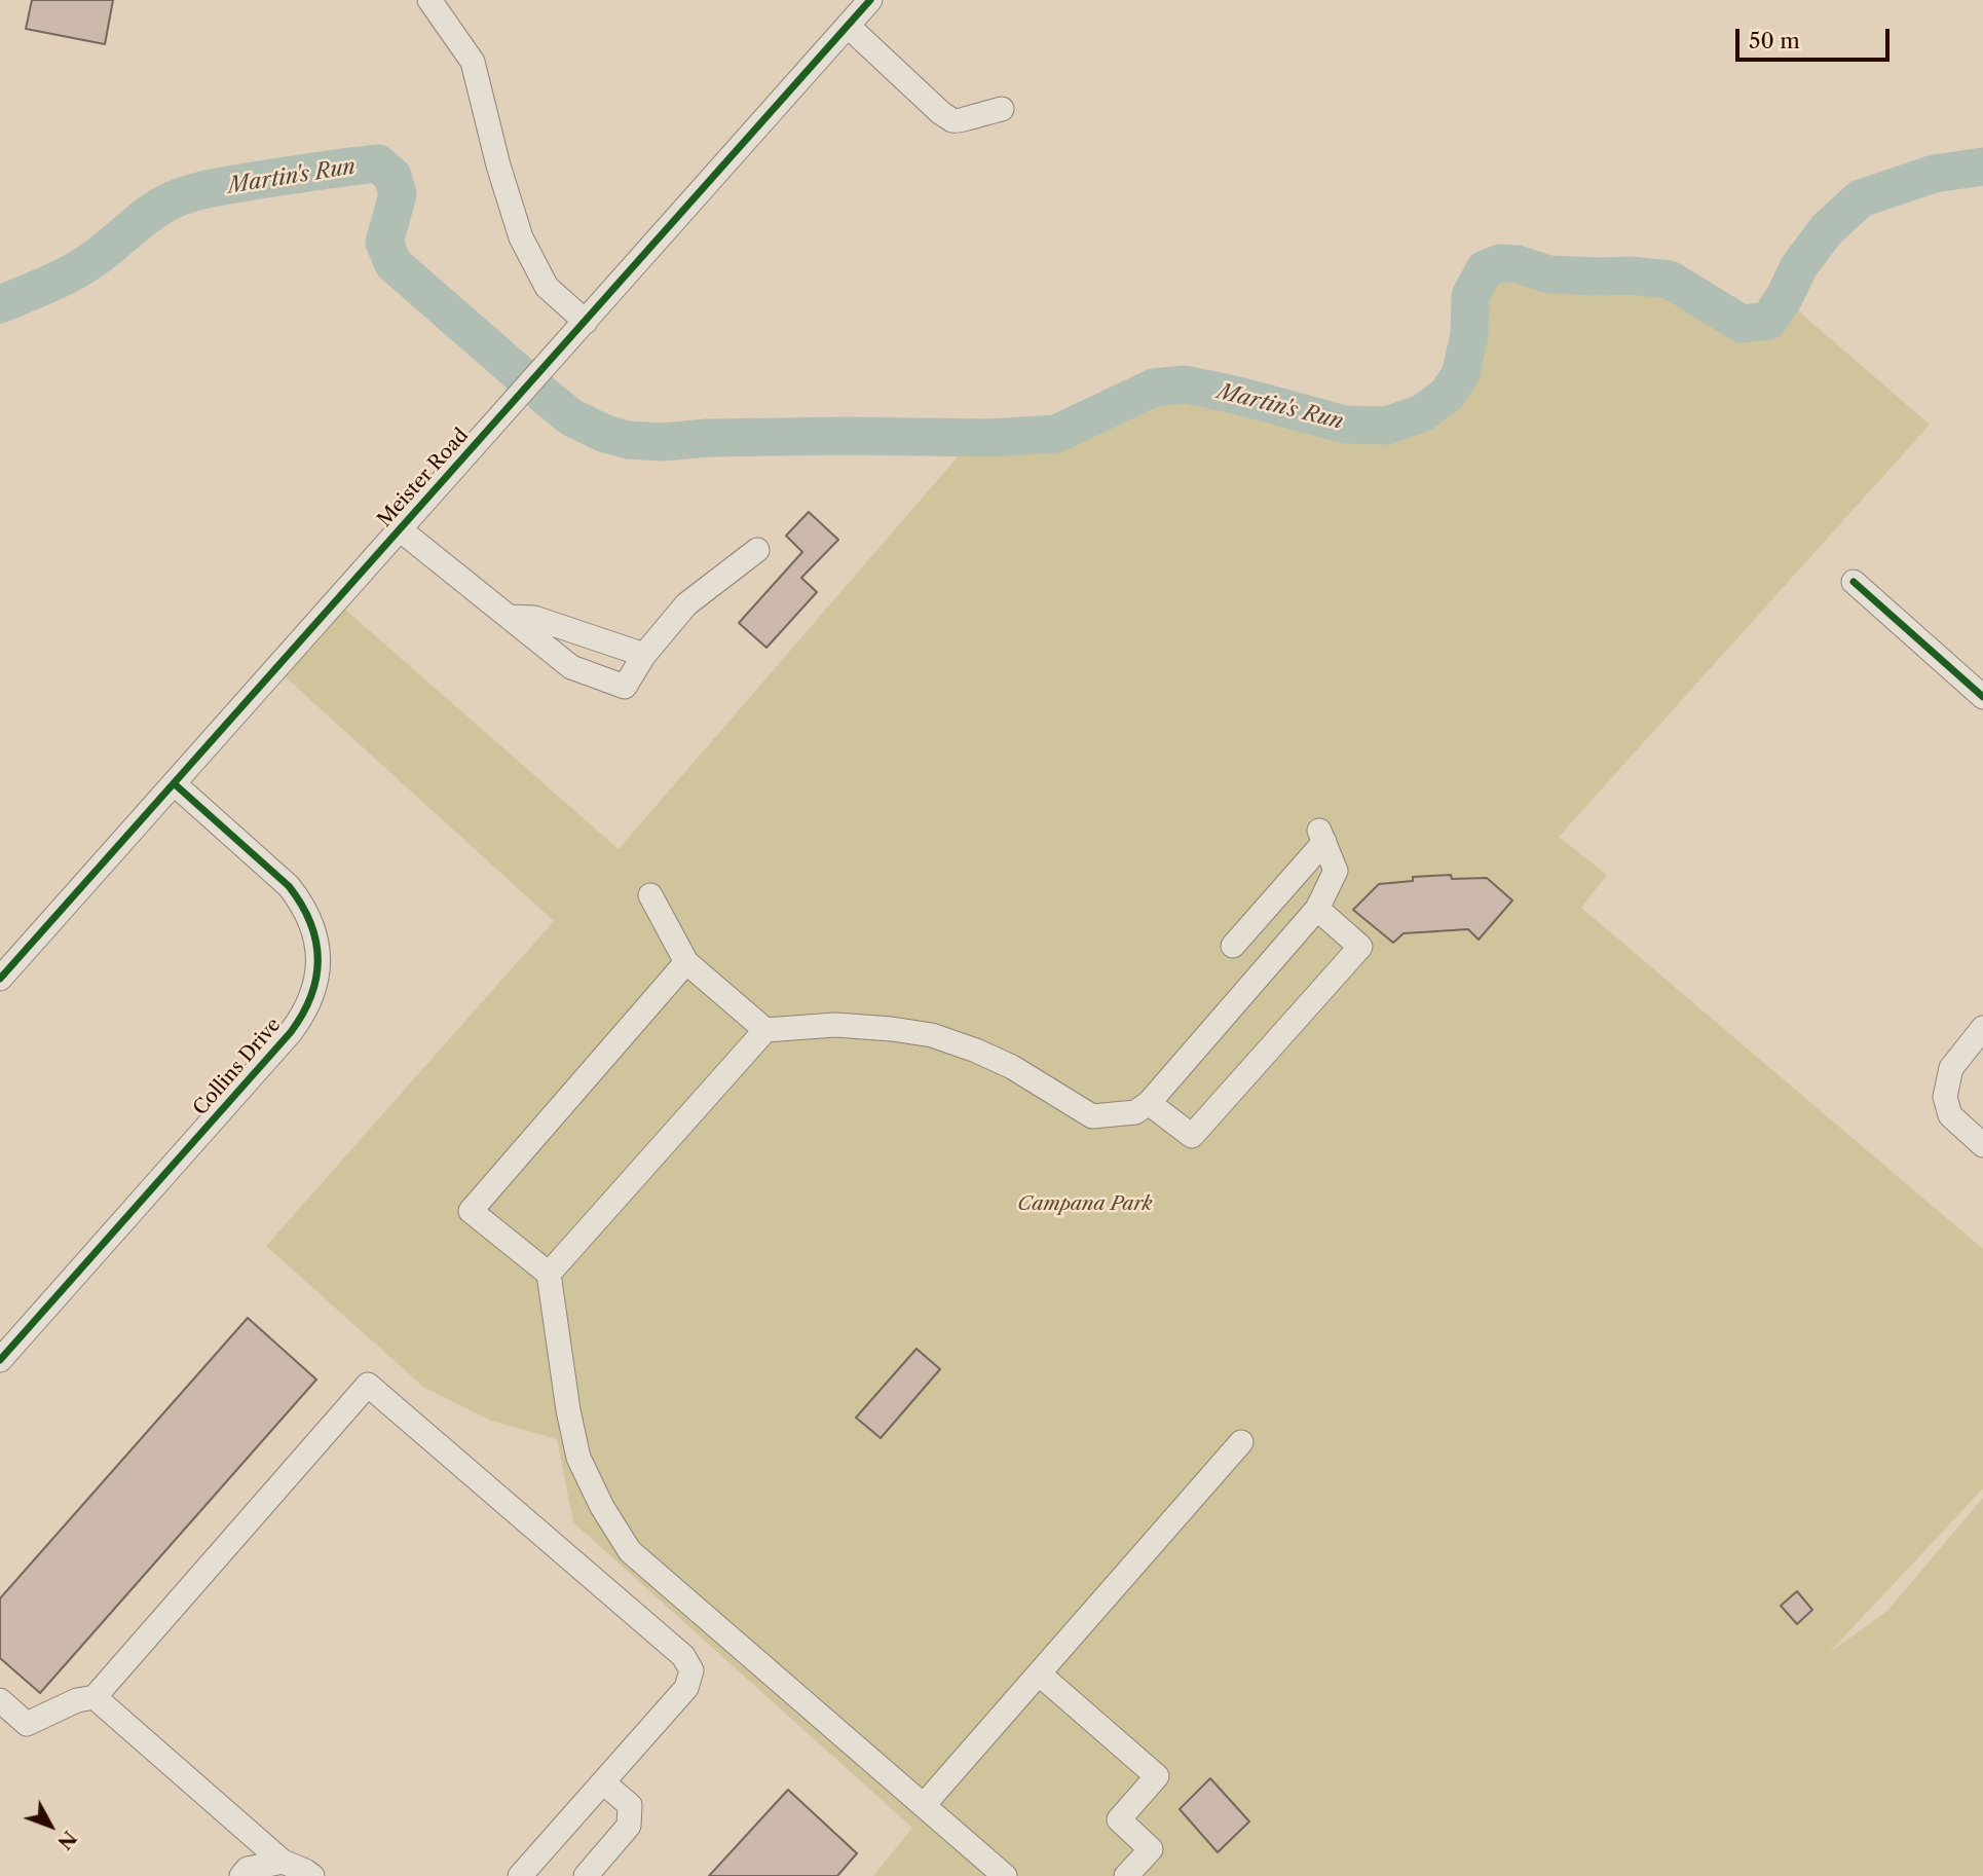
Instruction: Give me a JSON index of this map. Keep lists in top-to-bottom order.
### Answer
{
  "streets": {
    "street": ["Meister Road", "Collins Drive"]
  },
  "crossings": [
    ["Meister Road", "Collins Drive"]
  ],
  "water": ["Martin's Run"],
  "parks": ["Campana Park"],
  "scale_bar": "50 m",
  "north": "bottom right"
}
